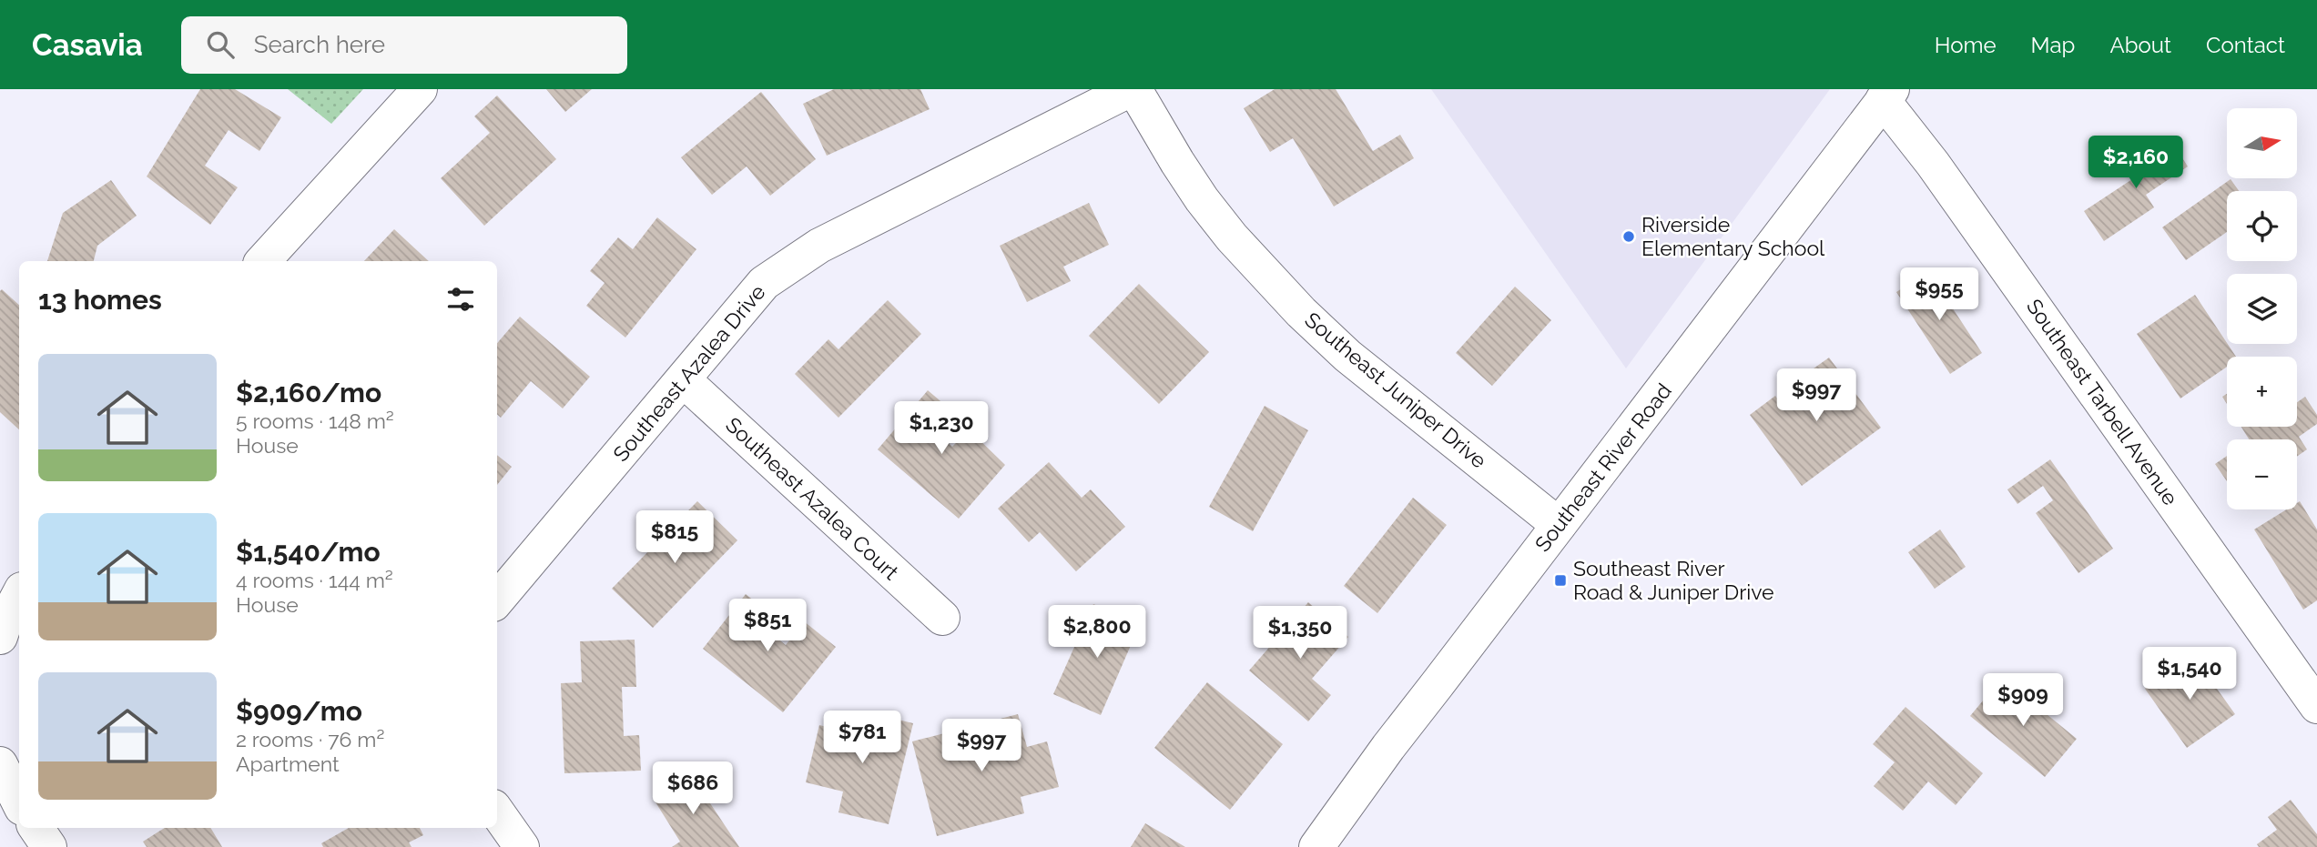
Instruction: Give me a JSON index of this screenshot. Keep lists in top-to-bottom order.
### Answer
{
  "streets": {
    "street": [
      "Southeast Azalea Drive",
      "Southeast Juniper Drive",
      "Southeast Tarbell Avenue",
      "Southeast River Road",
      "Southeast Azalea Court"
    ]
  },
  "crossings": [
    ["Southeast Azalea Drive", "Southeast Juniper Drive"],
    ["Southeast Azalea Drive", "Southeast Azalea Court"],
    ["Southeast Juniper Drive", "Southeast River Road"],
    ["Southeast Tarbell Avenue", "Southeast River Road"]
  ],
  "places": {
    "other": ["Riverside Elementary School"],
    "transit": ["Southeast River Road & Juniper Drive"]
  },
  "north": "right",
  "page": {
    "header": "Casavia",
    "search": "Search here",
    "nav": [
      "Home",
      "Map",
      "About",
      "Contact"
    ],
    "map_buttons": ["+", "−"],
    "price": [
      "$2,160",
      "$955",
      "$997",
      "$1,230",
      "$815",
      "$851",
      "$2,800",
      "$1,350",
      "$1,540",
      "$909",
      "$781",
      "$997",
      "$686"
    ],
    "heading": "13 homes",
    "list": [
      {
        "name": "$2,160/mo",
        "note": "5 rooms · 148 m² · House"
      },
      {
        "name": "$1,540/mo",
        "note": "4 rooms · 144 m² · House"
      },
      {
        "name": "$909/mo",
        "note": "2 rooms · 76 m² · Apartment"
      }
    ]
  }
}
